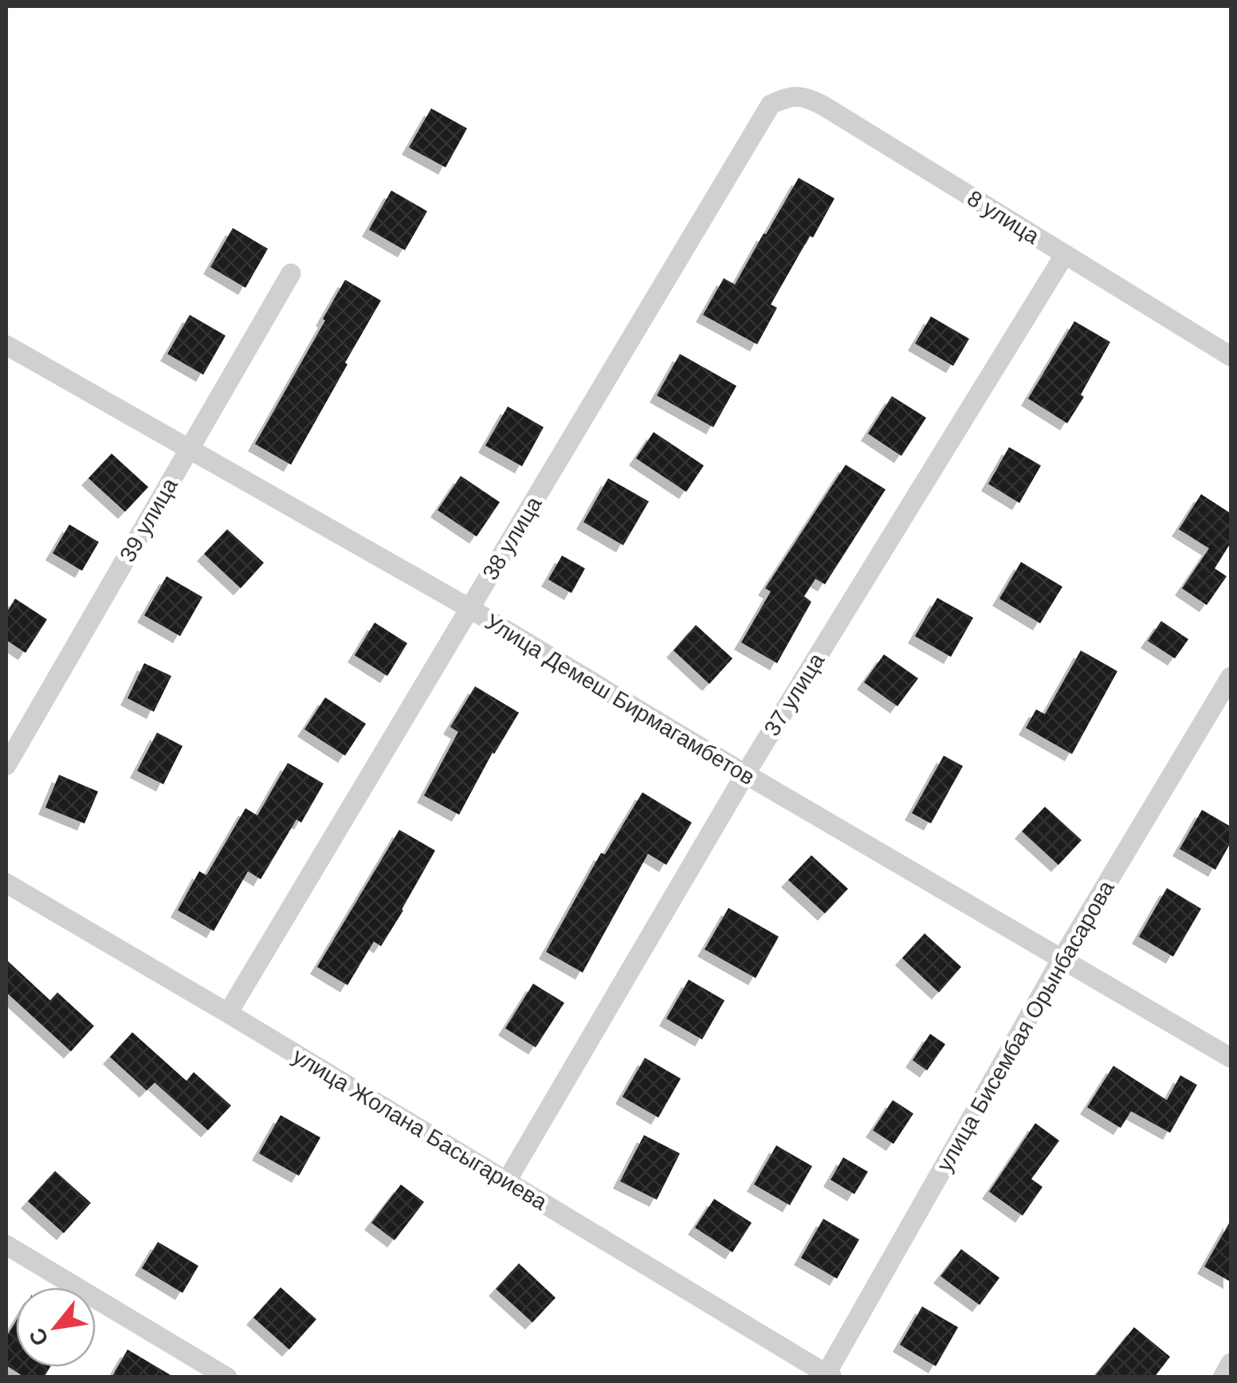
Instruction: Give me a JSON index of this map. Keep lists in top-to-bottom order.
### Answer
{
  "streets": {
    "street": [
      "8 улица",
      "39 улица",
      "38 улица",
      "37 улица",
      "Улица Демеш Бирмагамбетов",
      "улица Бисембая Орынбасарова",
      "улица Жолана Басыгариева"
    ]
  },
  "crossings": [
    ["8 улица", "38 улица"],
    ["8 улица", "37 улица"],
    ["39 улица", "Улица Демеш Бирмагамбетов"],
    ["38 улица", "Улица Демеш Бирмагамбетов"],
    ["38 улица", "улица Жолана Басыгариева"],
    ["37 улица", "Улица Демеш Бирмагамбетов"],
    ["37 улица", "улица Жолана Басыгариева"],
    ["Улица Демеш Бирмагамбетов", "улица Бисембая Орынбасарова"],
    ["улица Бисембая Орынбасарова", "улица Жолана Басыгариева"]
  ],
  "north": "bottom left"
}
